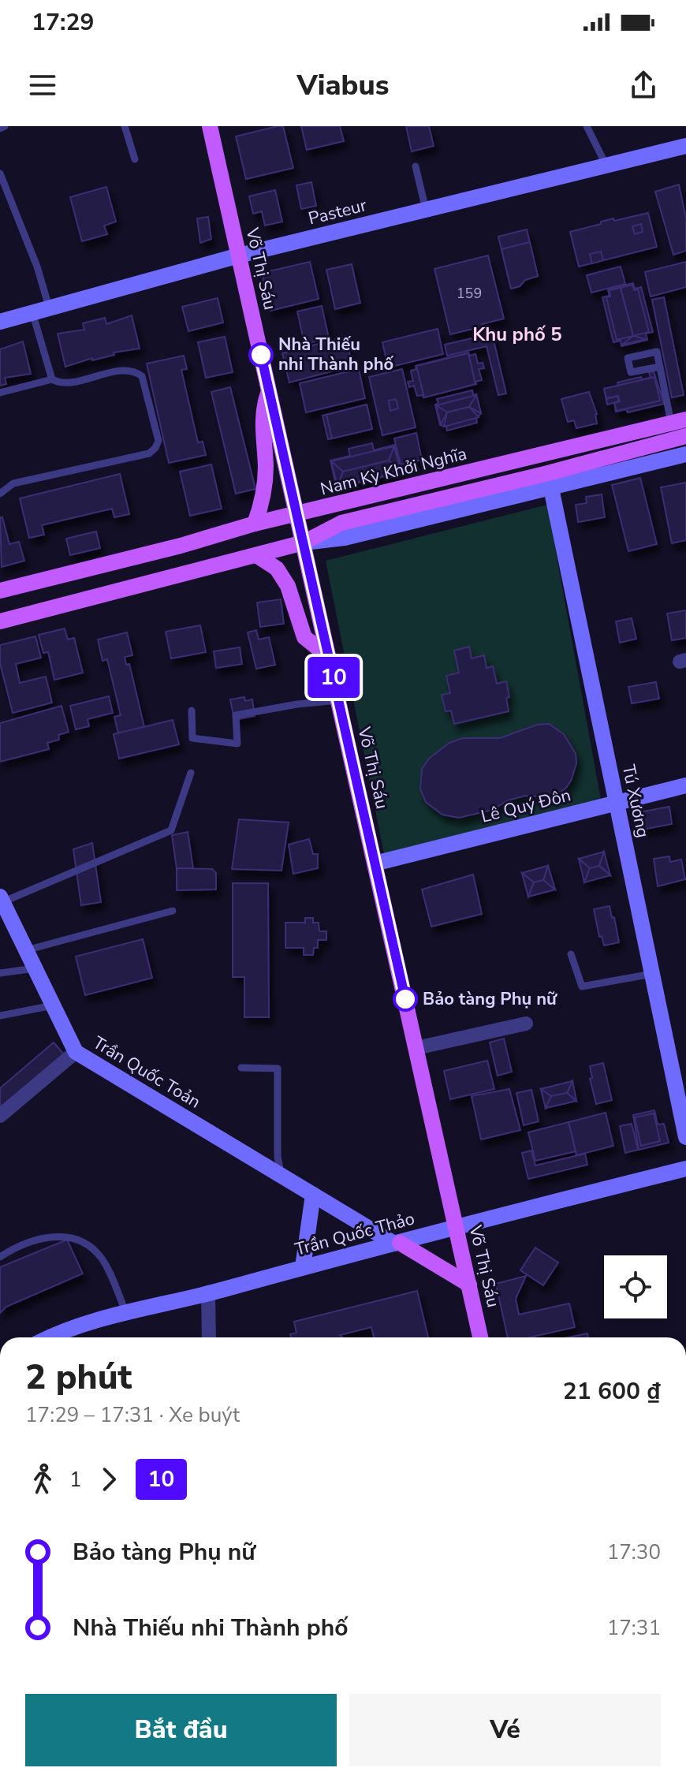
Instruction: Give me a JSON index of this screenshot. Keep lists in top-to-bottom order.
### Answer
{
  "streets": {
    "main road": ["Võ Thị Sáu", "Nam Kỳ Khởi Nghĩa"],
    "street": [
      "Pasteur",
      "Tú Xương",
      "Lê Quý Đôn",
      "Trần Quốc Toản",
      "Trần Quốc Thảo"
    ]
  },
  "crossings": [
    ["Pasteur", "Võ Thị Sáu"],
    ["Võ Thị Sáu", "Nam Kỳ Khởi Nghĩa"],
    ["Võ Thị Sáu", "Lê Quý Đôn"],
    ["Võ Thị Sáu", "Trần Quốc Thảo"],
    ["Tú Xương", "Lê Quý Đôn"],
    ["Trần Quốc Toản", "Trần Quốc Thảo"]
  ],
  "districts": ["Khu phố 5"],
  "places": ["Nhà Thiếu nhi Thành phố", "Bảo tàng Phụ nữ"],
  "lines": ["bus line 10"],
  "house_numbers": ["159"],
  "page": {
    "status": "17:29",
    "header": "Viabus",
    "on_map": "10",
    "heading": ["2 phút", "17:29 – 17:31 · Xe buýt", "21 600 ₫"],
    "legs": ["1", "10"],
    "list": [
      {
        "name": "Bảo tàng Phụ nữ",
        "value": "17:30"
      },
      {
        "name": "Nhà Thiếu nhi Thành phố",
        "value": "17:31"
      }
    ],
    "buttons": ["Bắt đầu", "Vé"]
  }
}
